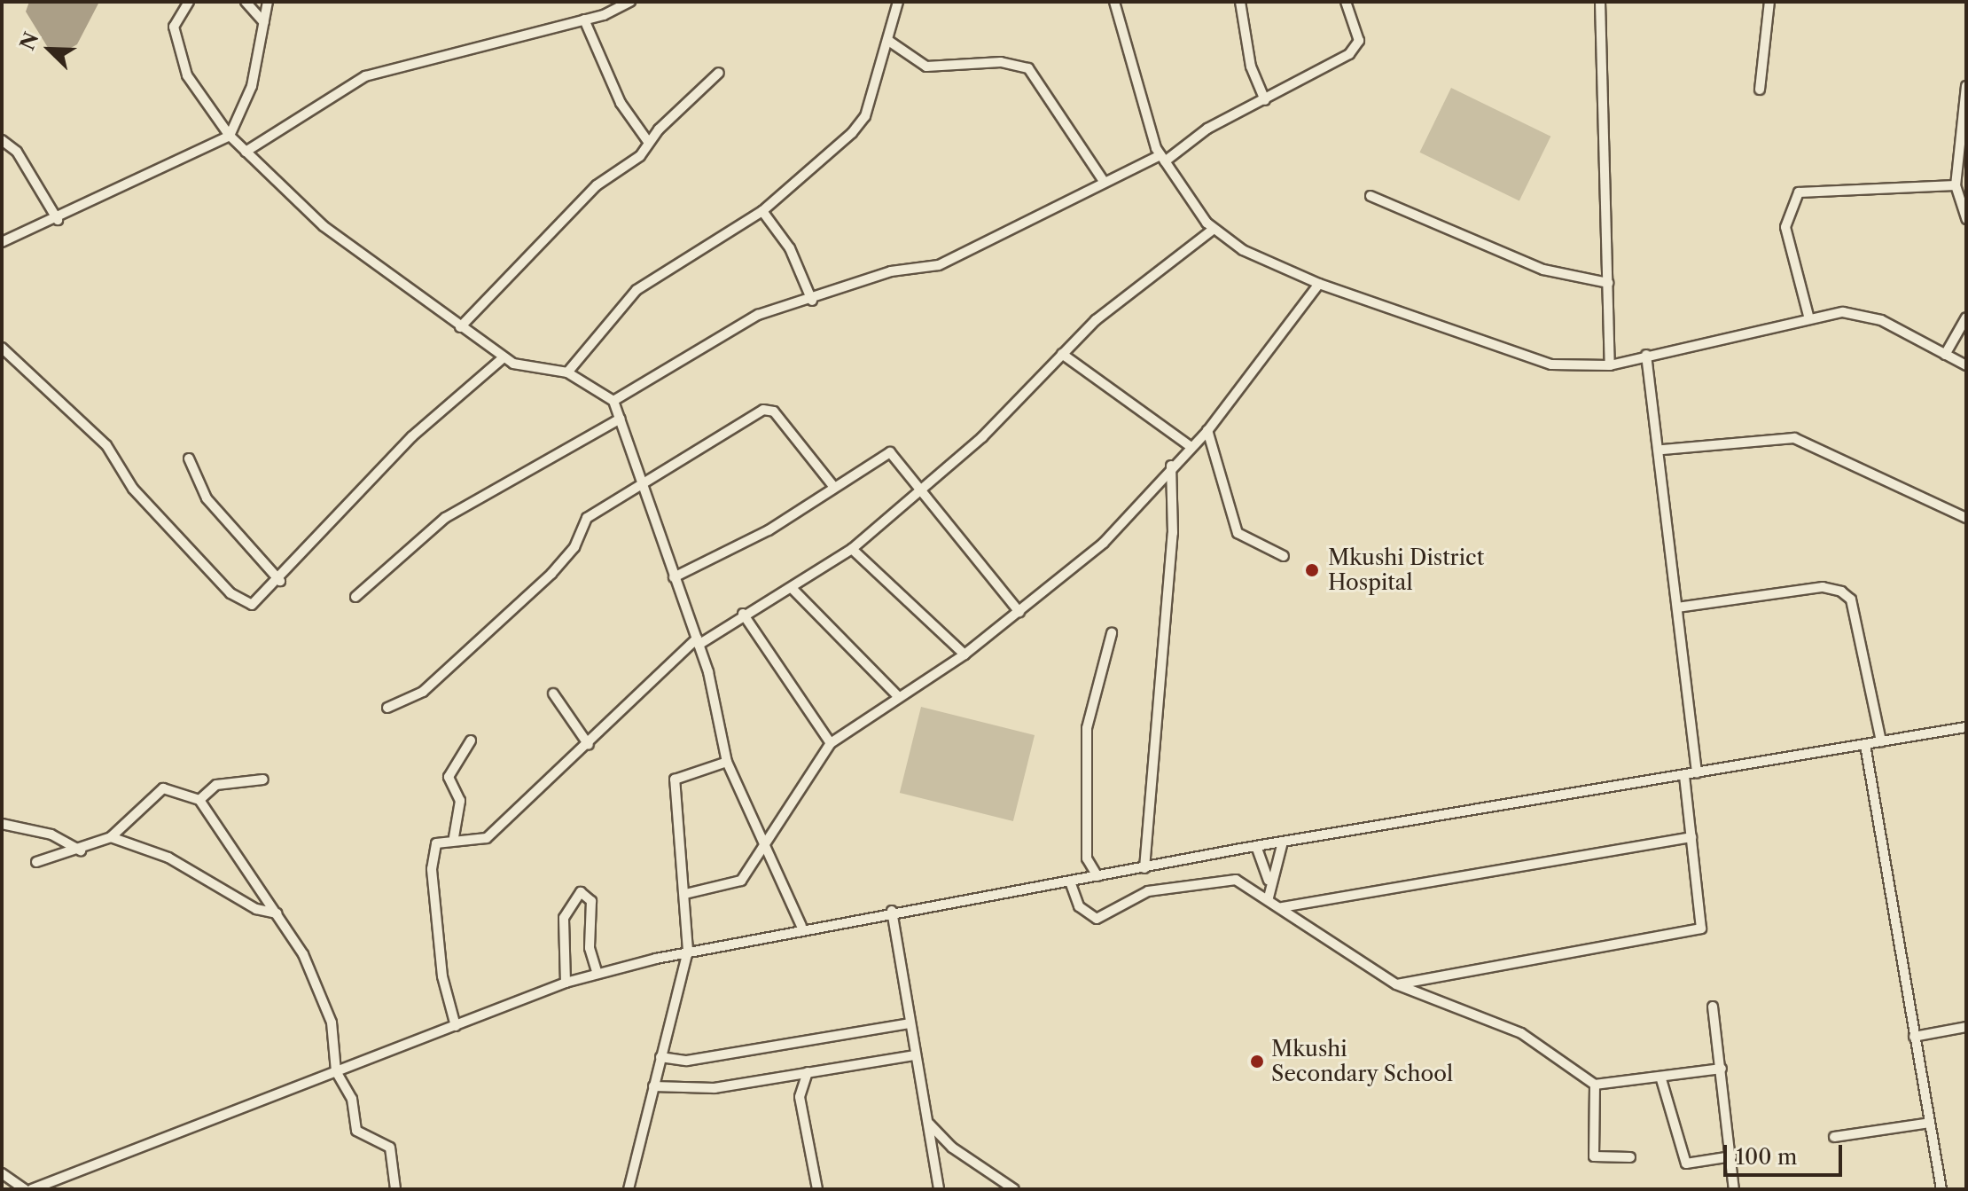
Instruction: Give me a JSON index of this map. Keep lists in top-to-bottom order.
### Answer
{
  "places": ["Mkushi District Hospital", "Mkushi Secondary School"],
  "scale_bar": "100 m",
  "north": "top left"
}
